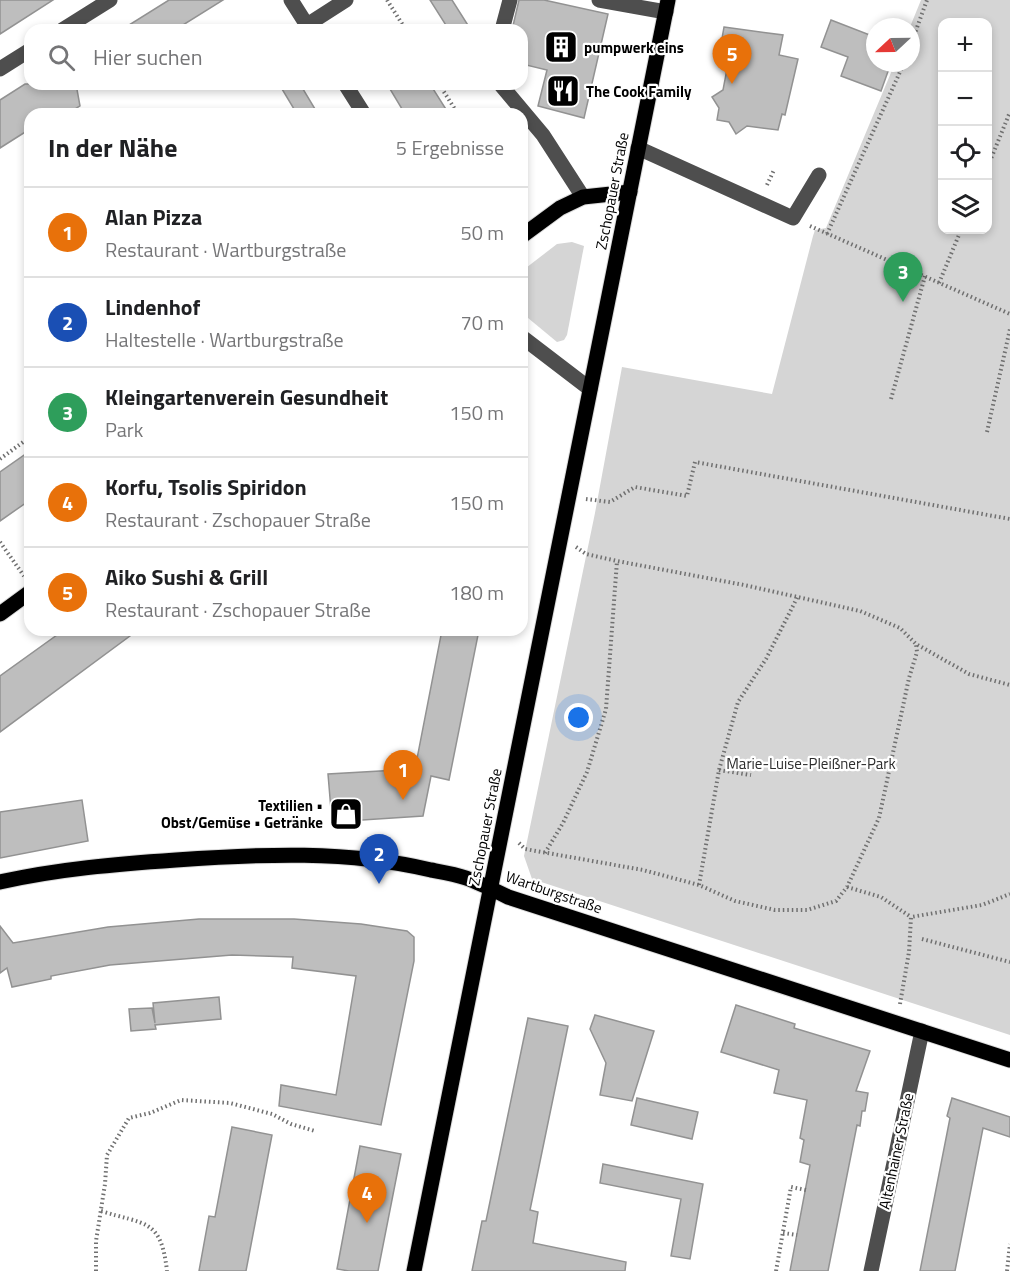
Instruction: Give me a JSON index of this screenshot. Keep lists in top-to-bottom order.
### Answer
{
  "streets": {
    "main road": ["Zschopauer Straße", "Wartburgstraße"],
    "street": ["Altenhainer Straße"]
  },
  "crossings": [
    ["Zschopauer Straße", "Wartburgstraße"],
    ["Wartburgstraße", "Altenhainer Straße"]
  ],
  "parks": ["Marie-Luise-Pleißner-Park"],
  "places": {
    "building": ["pumpwerk eins"],
    "restaurant": ["The Cook Family"],
    "shop": ["Textilien • Obst/Gemüse • Getränke"]
  },
  "north": "left",
  "page": {
    "map_buttons": ["+", "−"],
    "search": "Hier suchen",
    "pins": [
      "5",
      "3",
      "1",
      "2",
      "4"
    ],
    "heading": ["In der Nähe", "5 Ergebnisse"],
    "list": [
      {
        "mark": "1",
        "name": "Alan Pizza",
        "note": "Restaurant · Wartburgstraße",
        "value": "50 m"
      },
      {
        "mark": "2",
        "name": "Lindenhof",
        "note": "Haltestelle · Wartburgstraße",
        "value": "70 m"
      },
      {
        "mark": "3",
        "name": "Kleingartenverein Gesundheit",
        "note": "Park",
        "value": "150 m"
      },
      {
        "mark": "4",
        "name": "Korfu, Tsolis Spiridon",
        "note": "Restaurant · Zschopauer Straße",
        "value": "150 m"
      },
      {
        "mark": "5",
        "name": "Aiko Sushi & Grill",
        "note": "Restaurant · Zschopauer Straße",
        "value": "180 m"
      }
    ]
  }
}
